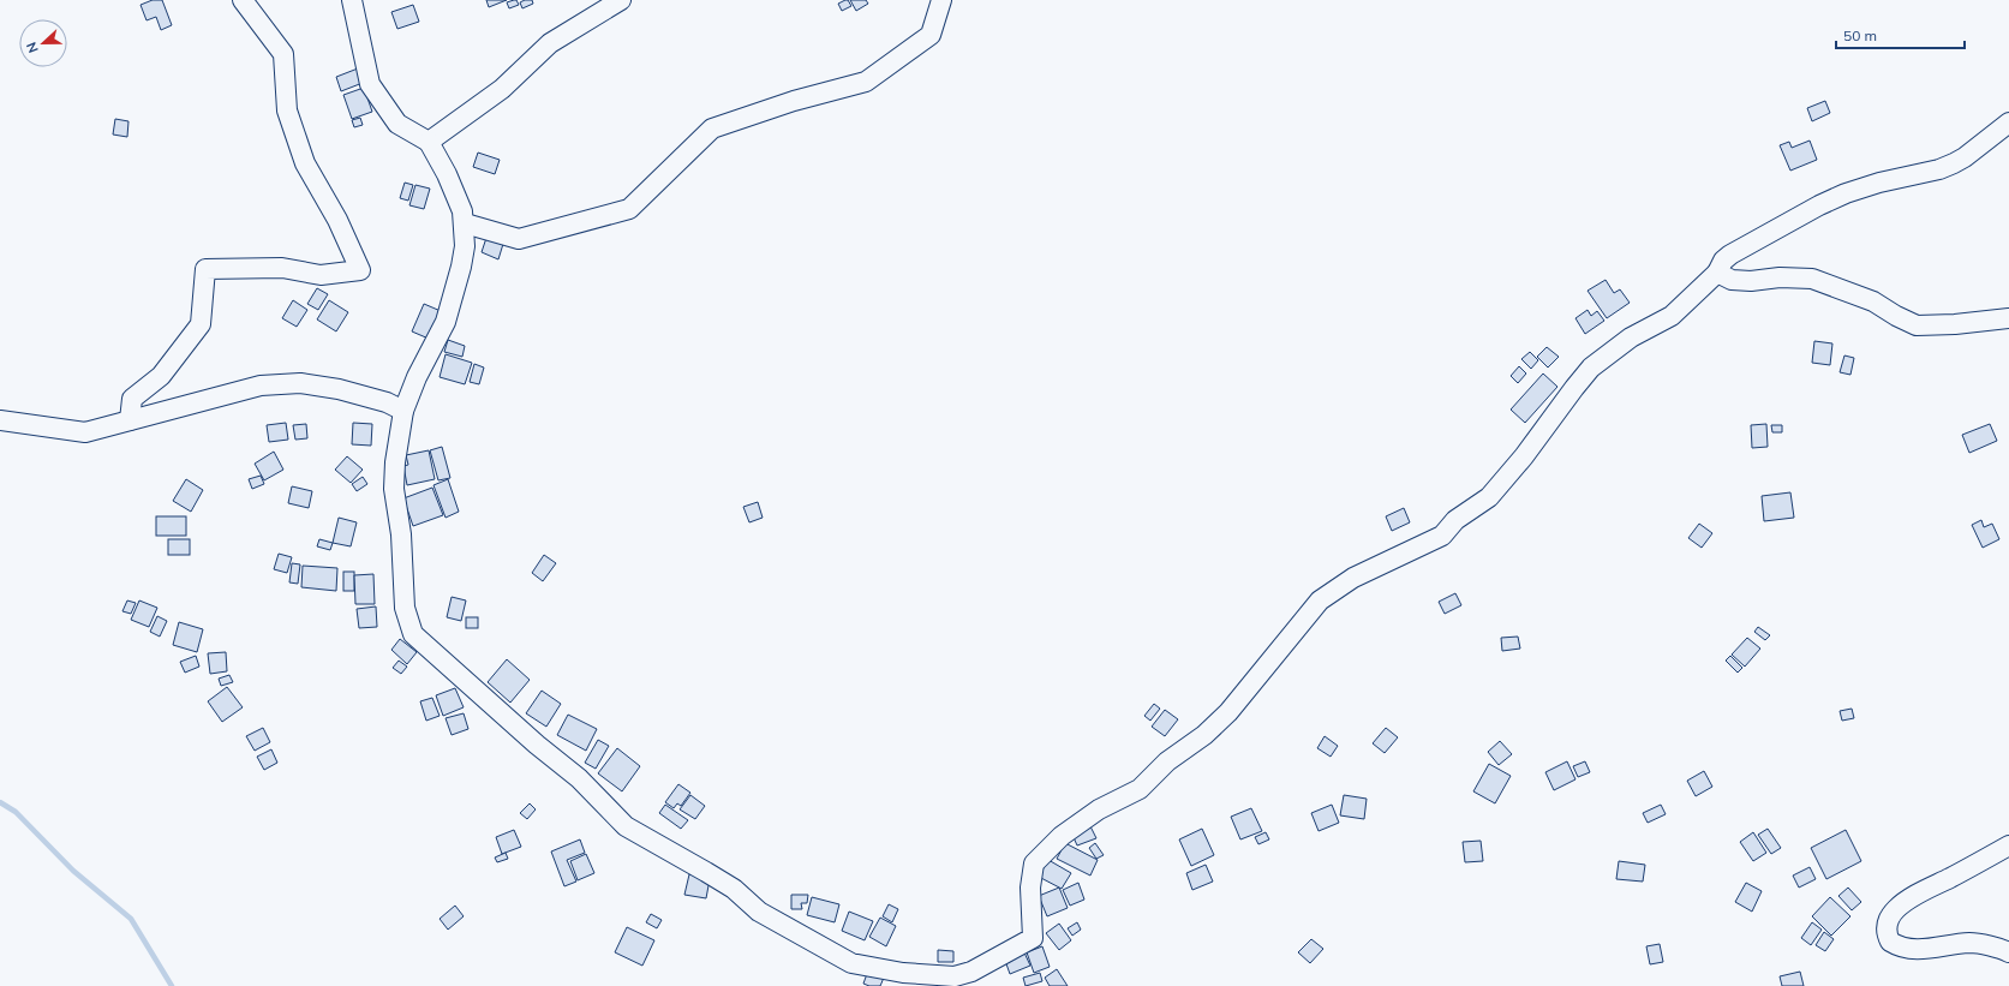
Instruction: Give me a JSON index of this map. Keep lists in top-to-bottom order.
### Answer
{
  "scale_bar": "50 m",
  "north": "left"
}
